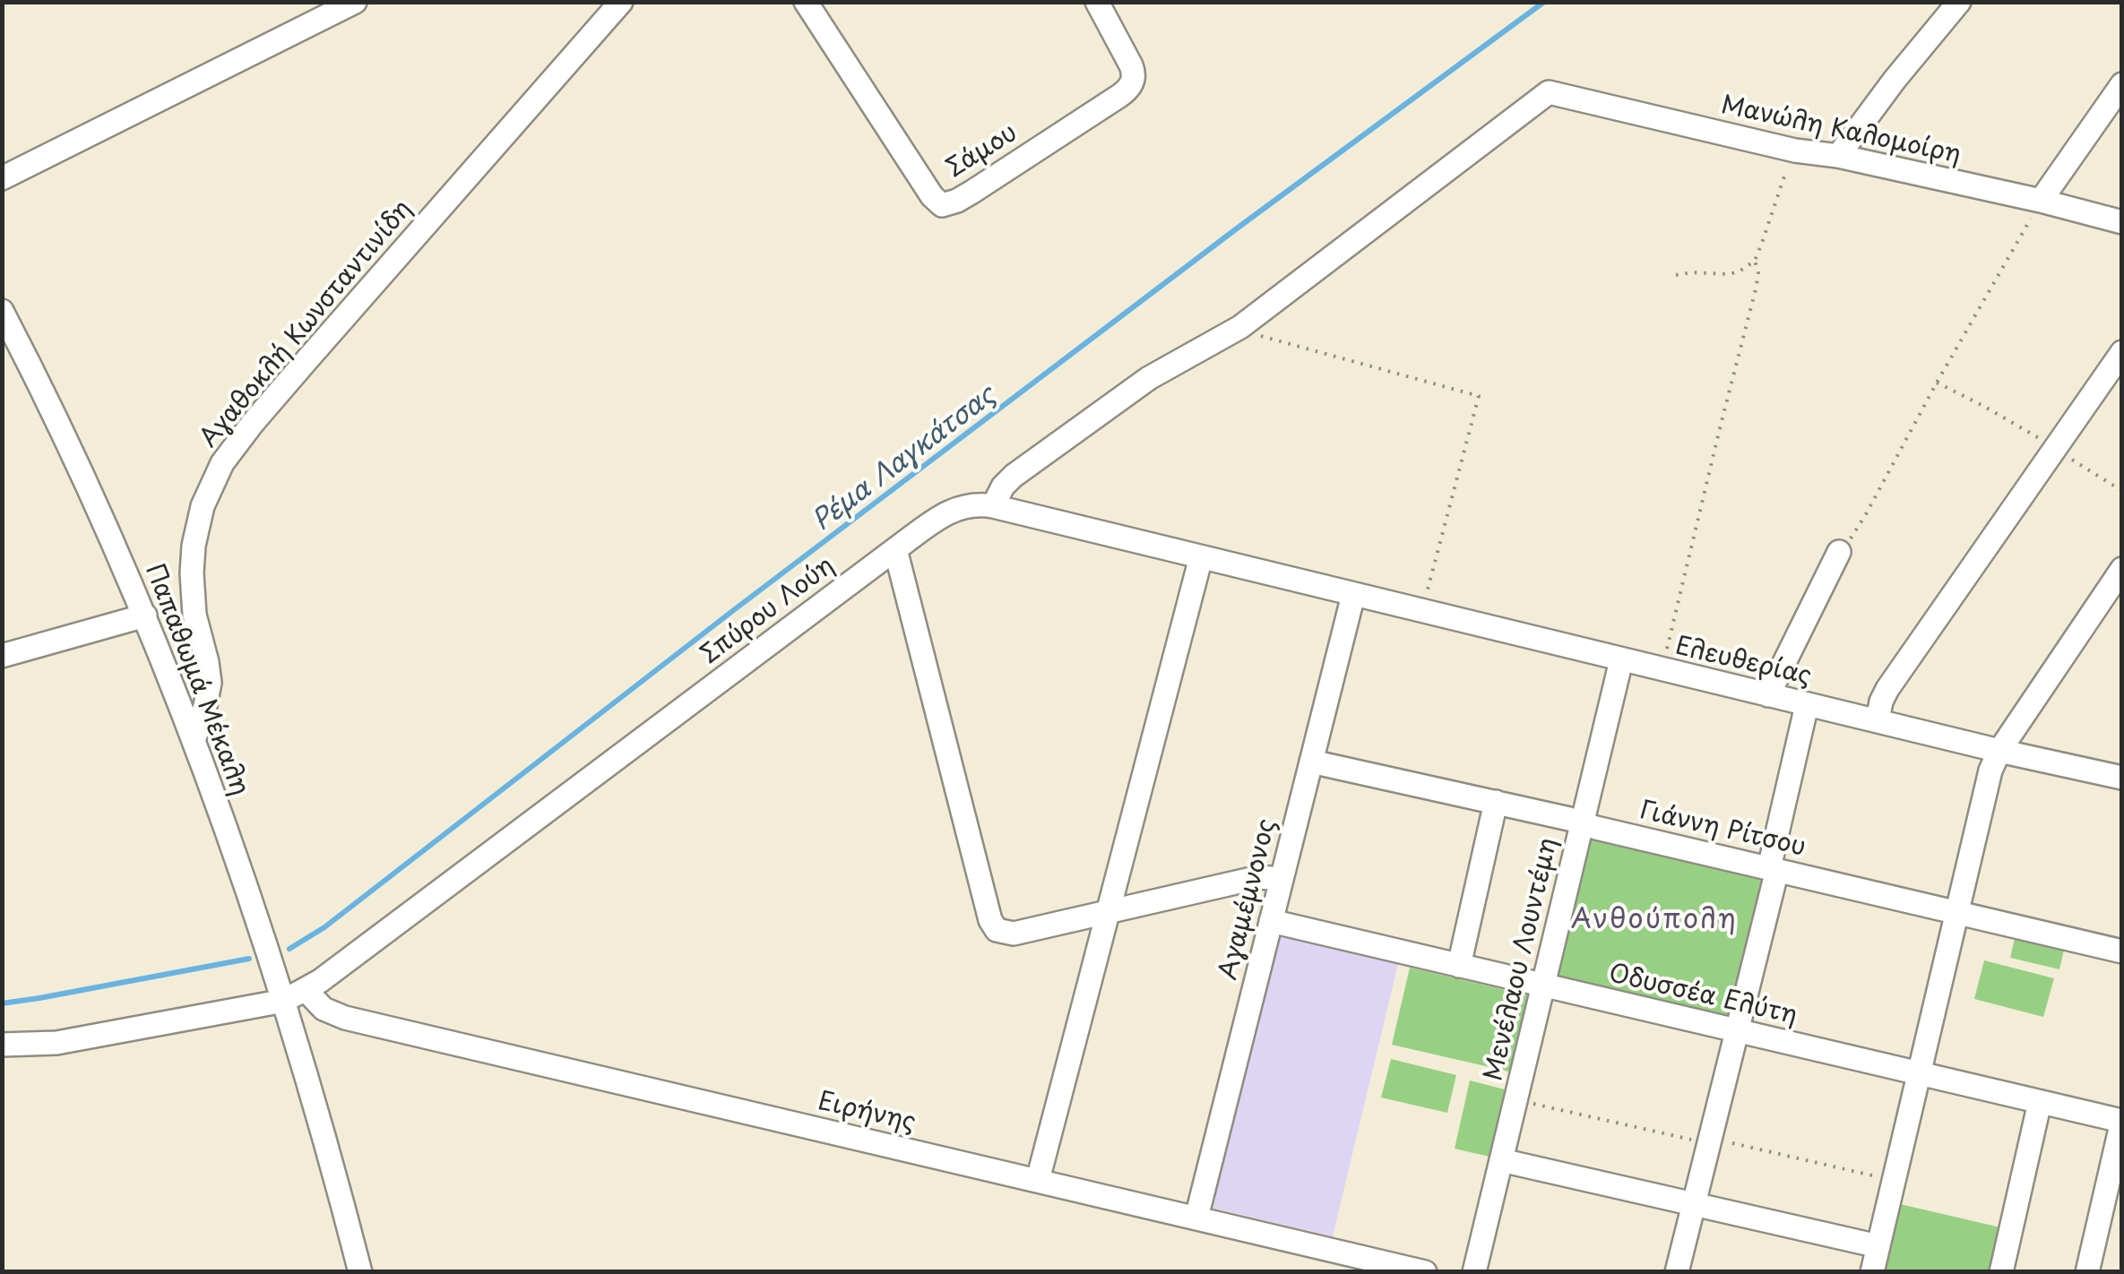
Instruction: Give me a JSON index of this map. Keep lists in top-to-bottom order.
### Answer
{
  "streets": {
    "street": [
      "Μανώλη Καλομοίρη",
      "Σάμου",
      "Αγαθοκλή Κωνσταντινίδη",
      "Σπύρου Λούη",
      "Ελευθερίας",
      "Παπαθωμά Μέκαλη",
      "Γιάννη Ρίτσου",
      "Αγαμέμνονoς",
      "Μενέλαου Λουντέμη",
      "Οδυσσέα Ελύτη",
      "Ειρήνης"
    ]
  },
  "crossings": [
    ["Αγαθοκλή Κωνσταντινίδη", "Παπαθωμά Μέκαλη"],
    ["Σπύρου Λούη", "Ελευθερίας"],
    ["Σπύρου Λούη", "Παπαθωμά Μέκαλη"],
    ["Σπύρου Λούη", "Αγαμέμνονoς"],
    ["Σπύρου Λούη", "Ειρήνης"],
    ["Ελευθερίας", "Αγαμέμνονoς"],
    ["Ελευθερίας", "Μενέλαου Λουντέμη"],
    ["Γιάννη Ρίτσου", "Αγαμέμνονoς"],
    ["Γιάννη Ρίτσου", "Μενέλαου Λουντέμη"],
    ["Αγαμέμνονoς", "Οδυσσέα Ελύτη"],
    ["Αγαμέμνονoς", "Ειρήνης"],
    ["Μενέλαου Λουντέμη", "Οδυσσέα Ελύτη"]
  ],
  "districts": ["Ανθούπολη"],
  "water": ["Ρέμα Λαγκάτσας"]
}
